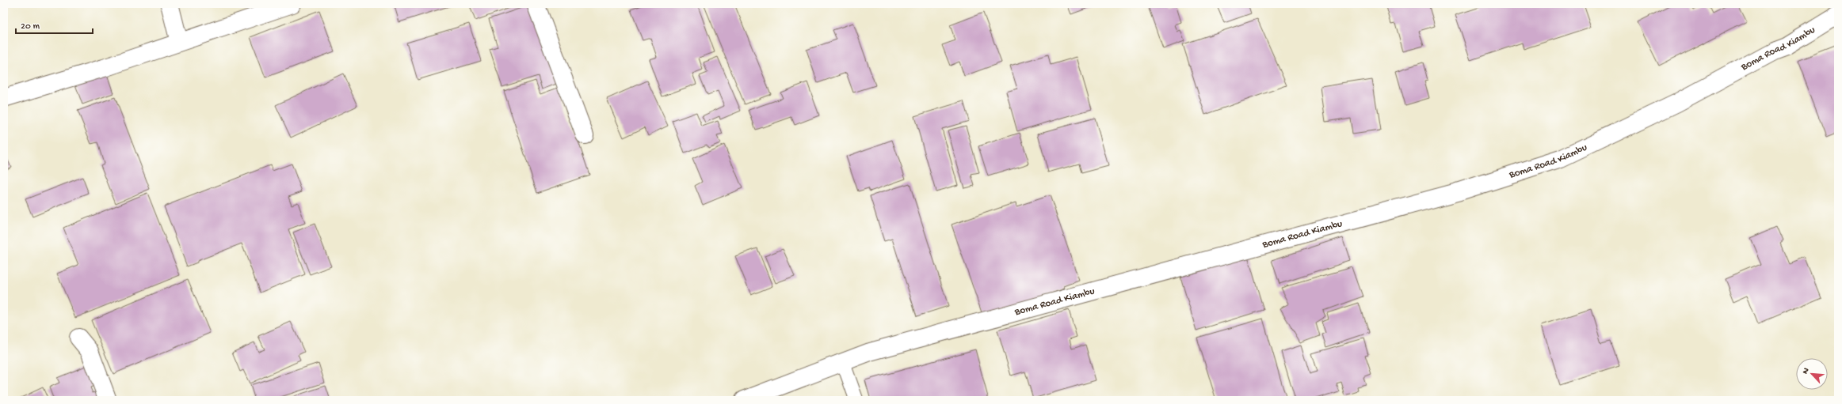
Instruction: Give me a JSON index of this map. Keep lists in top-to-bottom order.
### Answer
{
  "streets": {
    "street": ["Boma Road Kiambu"]
  },
  "scale_bar": "20 m",
  "north": "top left"
}
